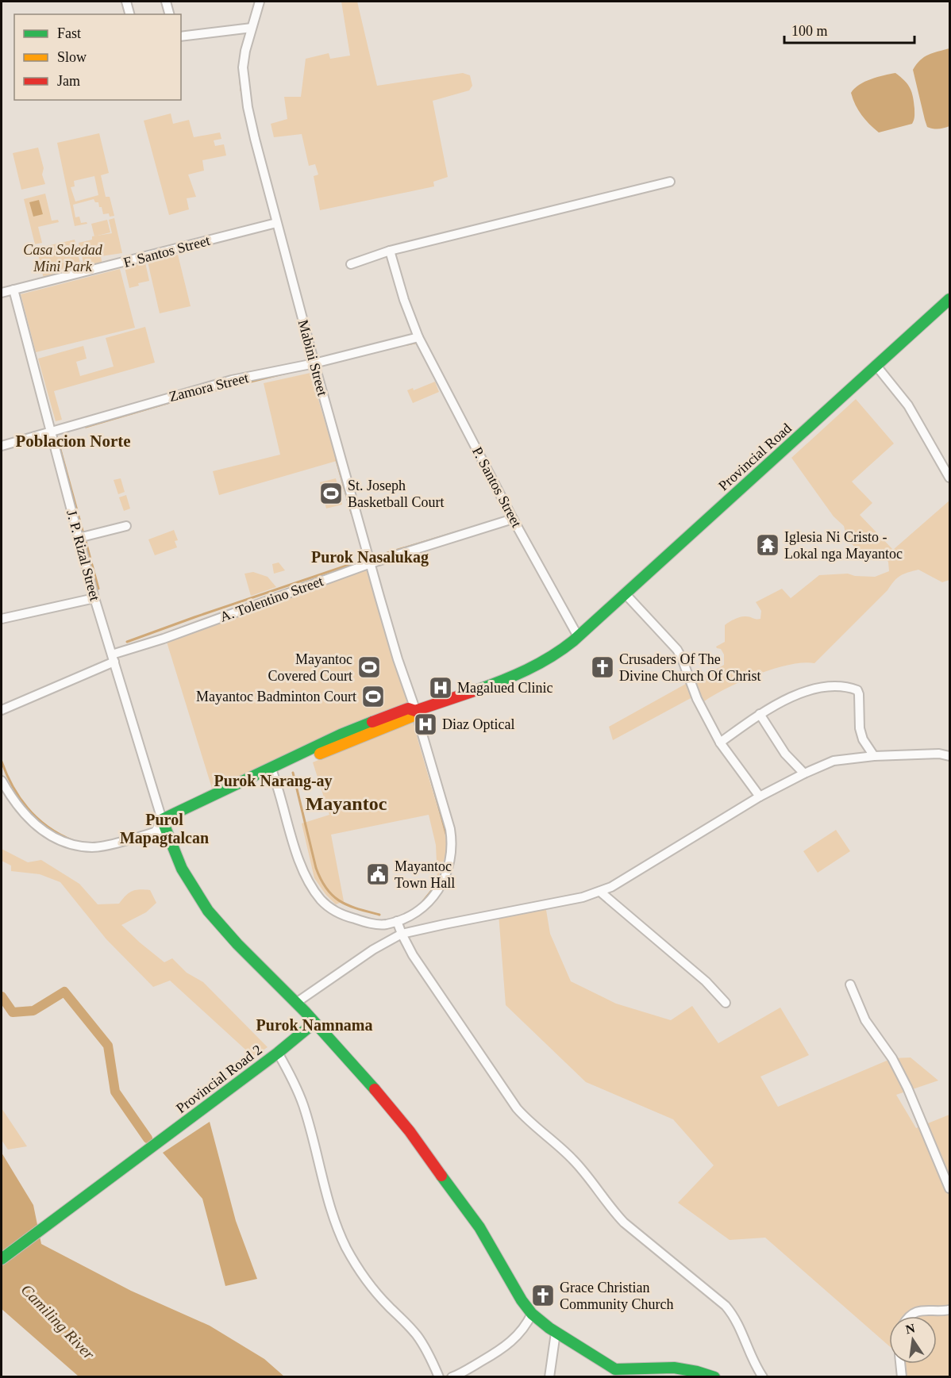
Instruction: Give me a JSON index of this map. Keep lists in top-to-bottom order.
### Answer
{
  "streets": {
    "main road": ["Provincial Road", "Provincial Road 2"],
    "street": [
      "F. Santos Street",
      "Mabini Street",
      "Zamora Street",
      "P. Santos Street",
      "J. P. Rizal Street",
      "A. Tolentino Street"
    ]
  },
  "crossings": [
    ["F. Santos Street", "Mabini Street"],
    ["F. Santos Street", "J. P. Rizal Street"],
    ["Mabini Street", "Zamora Street"],
    ["Mabini Street", "Provincial Road"],
    ["Mabini Street", "A. Tolentino Street"],
    ["Zamora Street", "P. Santos Street"],
    ["Zamora Street", "J. P. Rizal Street"],
    ["Provincial Road", "P. Santos Street"],
    ["Provincial Road", "J. P. Rizal Street"],
    ["P. Santos Street", "A. Tolentino Street"],
    ["J. P. Rizal Street", "A. Tolentino Street"]
  ],
  "districts": [
    "Poblacion Norte",
    "Purok Nasalukag",
    "Purok Narang-ay",
    "Mayantoc",
    "Purol Mapagtalcan",
    "Purok Namnama"
  ],
  "water": ["Camiling River"],
  "parks": ["Casa Soledad Mini Park"],
  "places": {
    "sports": ["St. Joseph Basketball Court", "Mayantoc Covered Court", "Mayantoc Badminton Court"],
    "temple": ["Iglesia Ni Cristo - Lokal nga Mayantoc"],
    "church": ["Crusaders Of The Divine Church Of Christ", "Grace Christian Community Church"],
    "hospital": ["Magalued Clinic", "Diaz Optical"],
    "public building": ["Mayantoc Town Hall"]
  },
  "legend": ["Fast", "Slow", "Jam"],
  "scale_bar": "100 m",
  "north": "top"
}
